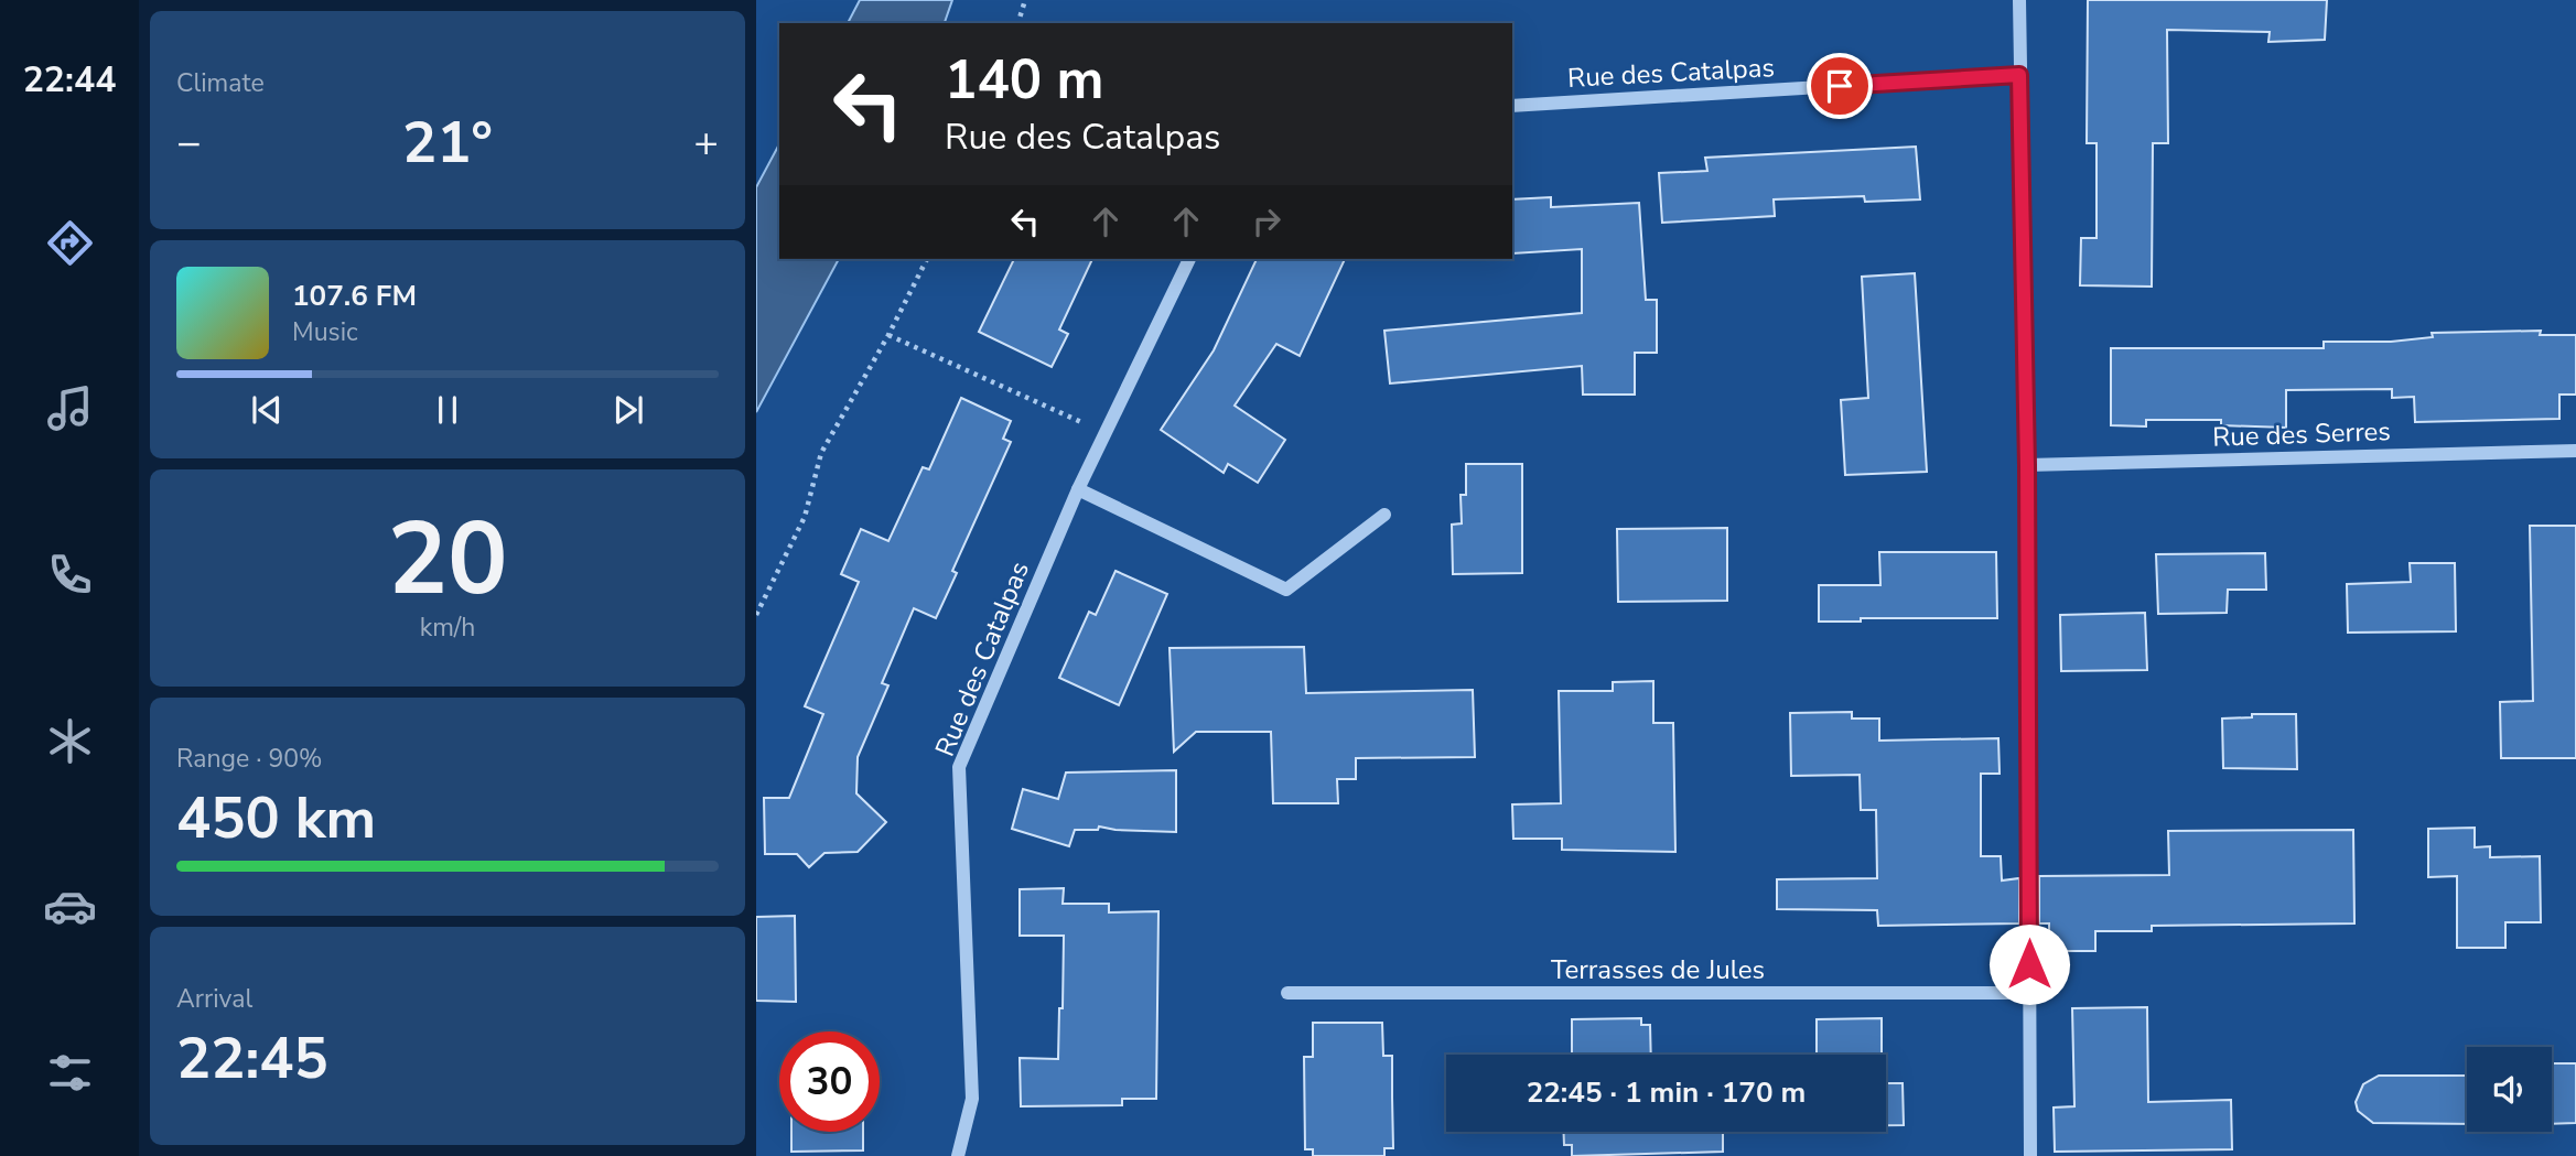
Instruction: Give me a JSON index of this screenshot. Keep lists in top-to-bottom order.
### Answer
{
  "streets": {
    "street": ["Rue des Catalpas", "Rue des Serres", "Terrasses de Jules"]
  },
  "page": {
    "tabs": "22:44",
    "tile": [
      "Climate",
      ["20", "km/h"],
      ["Range · 90%", "450 km"],
      ["Arrival", "22:45"]
    ],
    "turn": ["140 m", "Rue des Catalpas"],
    "heat": ["−", "21°", "+"],
    "song": ["107.6 FM", "Music"],
    "limit": "30",
    "trip": "22:45 · 1 min · 170 m"
  }
}
